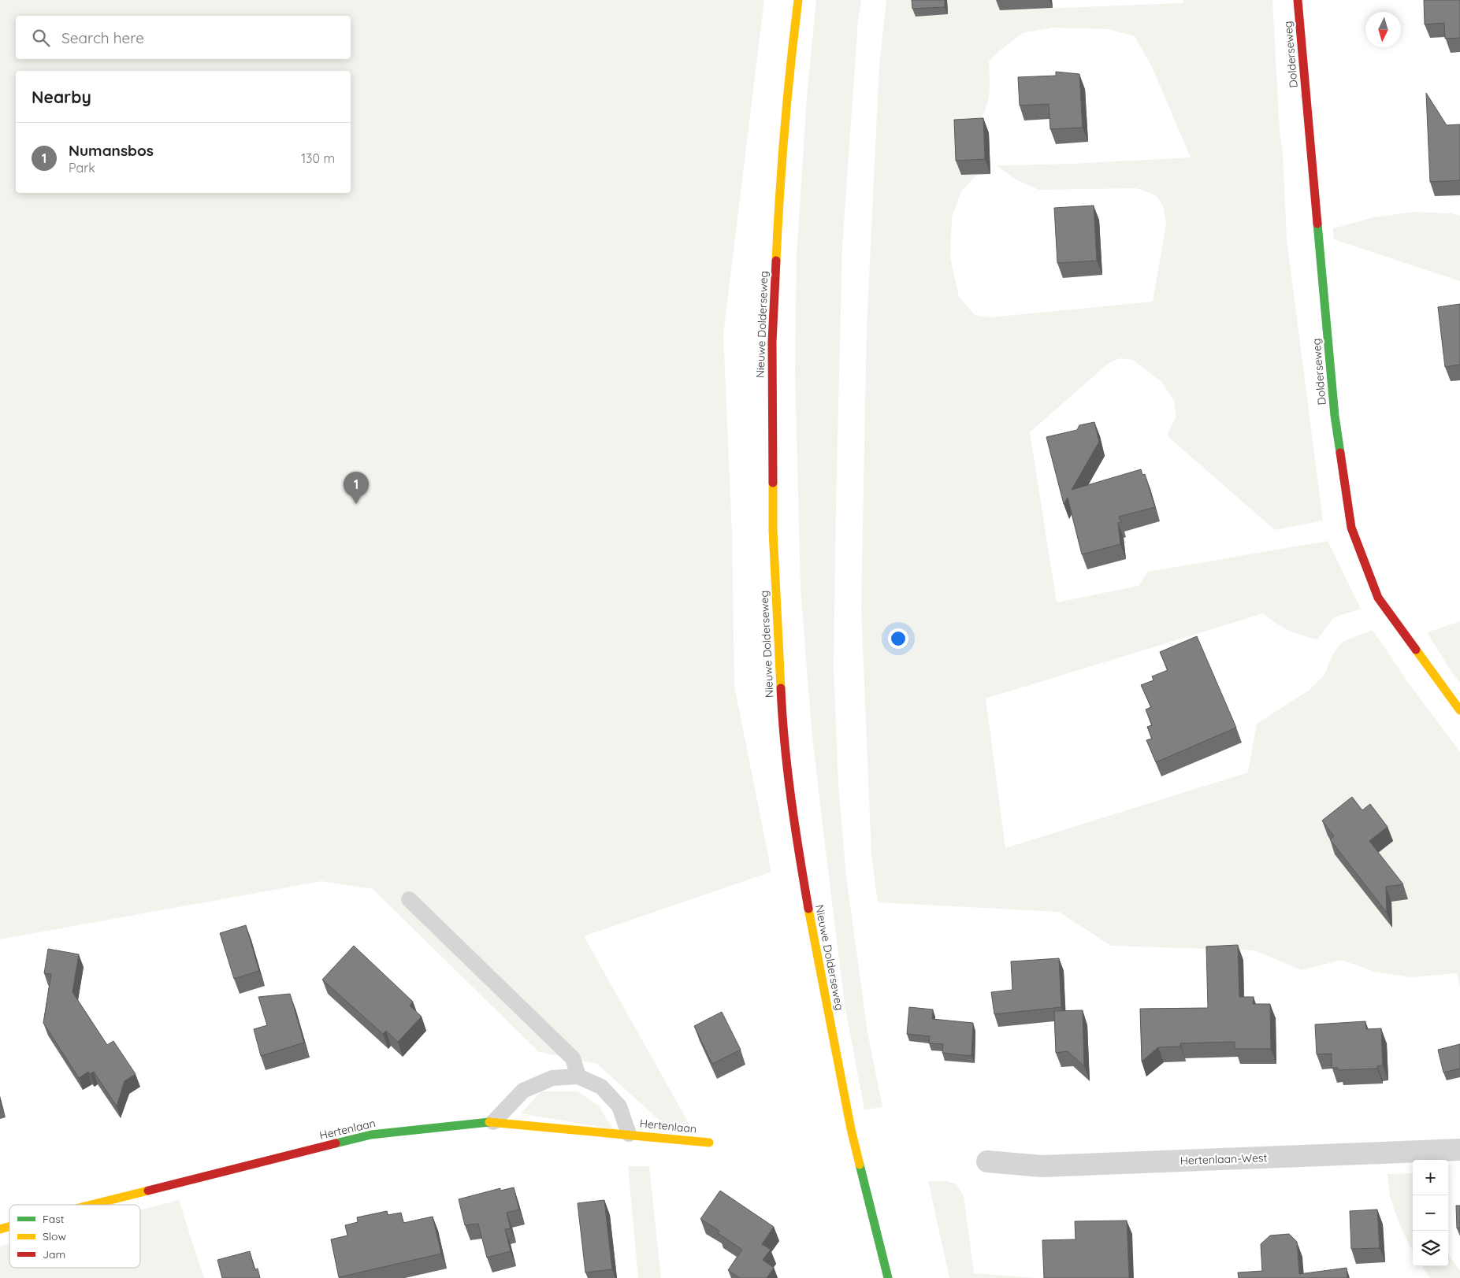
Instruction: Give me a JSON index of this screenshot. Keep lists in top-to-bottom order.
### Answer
{
  "streets": {
    "main road": ["Dolderseweg", "Nieuwe Dolderseweg", "Hertenlaan"],
    "street": ["Hertenlaan-West"]
  },
  "legend": ["Fast", "Slow", "Jam"],
  "north": "bottom",
  "page": {
    "search": "Search here",
    "heading": "Nearby",
    "list": [
      {
        "mark": "1",
        "name": "Numansbos",
        "note": "Park",
        "value": "130 m"
      }
    ],
    "pins": "1",
    "map_buttons": ["+", "−"]
  }
}
